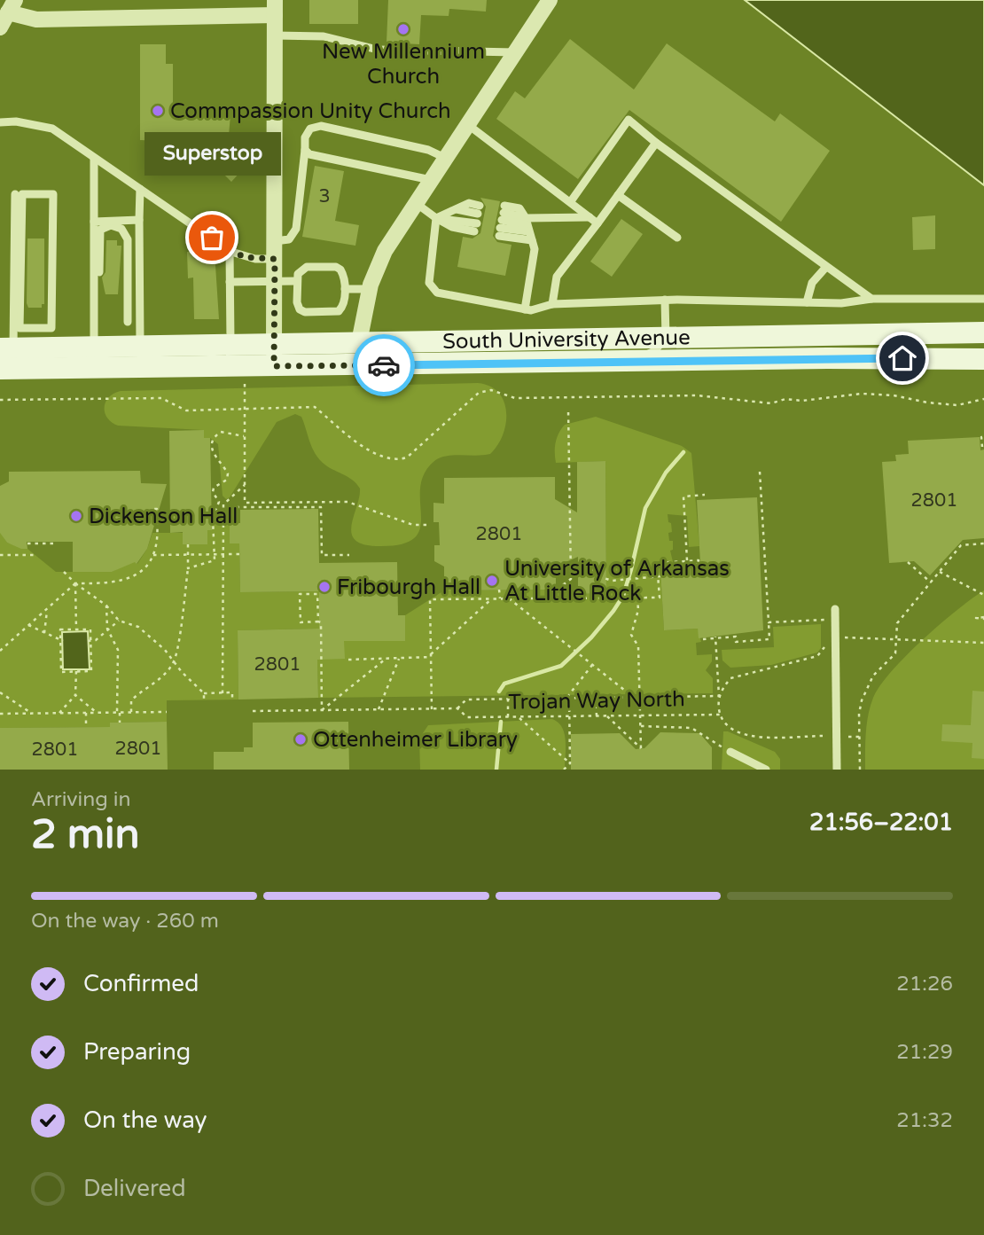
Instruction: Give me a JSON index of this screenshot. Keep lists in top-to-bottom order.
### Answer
{
  "streets": {
    "main road": ["South University Avenue"],
    "path": ["Trojan Way North"]
  },
  "places": [
    "New Millennium Church",
    "Commpassion Unity Church",
    "Superstop",
    "Dickenson Hall",
    "University of Arkansas At Little Rock",
    "Fribourgh Hall",
    "Ottenheimer Library"
  ],
  "house_numbers": [
    "3",
    "2801",
    "2801",
    "2801",
    "2801",
    "2801"
  ],
  "page": {
    "bubble": "Superstop",
    "heading": ["2 min", "Arriving in", "21:56–22:01"],
    "bar": "On the way · 260 m",
    "list": [
      ["Confirmed", "21:26"],
      ["Preparing", "21:29"],
      ["On the way", "21:32"],
      "Delivered"
    ]
  }
}
